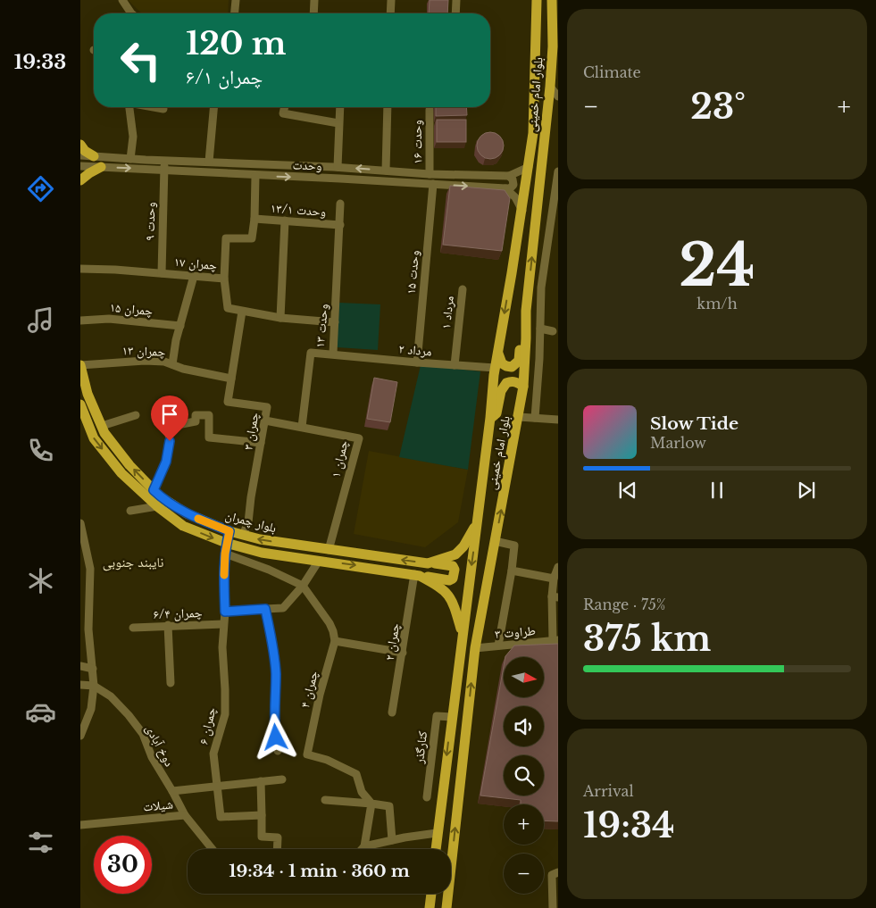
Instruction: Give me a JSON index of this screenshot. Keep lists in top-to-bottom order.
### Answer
{
  "streets": {
    "main road": ["بلوار امام خمینی", "بلوار چمران"],
    "street": [
      "وحدت ۱۶",
      "وحدت",
      "وحدت ۱۳/۱",
      "وحدت ۹",
      "چمران ۱۷",
      "وحدت ۱۵",
      "چمران ۱۵",
      "مرداد ۱",
      "وحدت ۱۳",
      "مرداد ۲",
      "چمران ۱۳",
      "چمران ۳",
      "چمران ۱",
      "چمران ۶/۴",
      "طراوت ۳",
      "چمران ۲",
      "چمران ۴",
      "چمران ۶",
      "دوخ آبادی",
      "کنارگذر",
      "شیلات"
    ]
  },
  "crossings": [
    ["بلوار امام خمینی", "وحدت"],
    ["بلوار امام خمینی", "مرداد ۲"],
    ["بلوار امام خمینی", "بلوار چمران"],
    ["بلوار امام خمینی", "طراوت ۳"],
    ["بلوار امام خمینی", "کنارگذر"],
    ["وحدت ۱۶", "وحدت"],
    ["وحدت", "وحدت ۹"],
    ["وحدت", "وحدت ۱۵"],
    ["وحدت ۱۳/۱", "وحدت ۱۳"],
    ["وحدت ۹", "چمران ۱۷"],
    ["چمران ۱۷", "وحدت ۱۳"],
    ["چمران ۱۷", "چمران ۳"],
    ["وحدت ۱۵", "مرداد ۲"],
    ["مرداد ۱", "مرداد ۲"],
    ["وحدت ۱۳", "مرداد ۲"],
    ["وحدت ۱۳", "چمران ۱"],
    ["چمران ۱۳", "چمران ۳"],
    ["چمران ۱۳", "بلوار چمران"],
    ["چمران ۳", "چمران ۱"],
    ["چمران ۳", "بلوار چمران"],
    ["چمران ۱", "بلوار چمران"],
    ["چمران ۶/۴", "چمران ۶"],
    ["دوخ آبادی", "شیلات"]
  ],
  "districts": ["نایبند جنوبی"],
  "north": "right",
  "page": {
    "tabs": "19:33",
    "tile": [
      "Climate",
      ["24", "km/h"],
      ["Range · 75%", "375 km"],
      ["Arrival", "19:34"]
    ],
    "turn": ["120 m", "چمران ۶/۱"],
    "heat": ["−", "23°", "+"],
    "song": ["Slow Tide", "Marlow"],
    "map_buttons": ["+", "−"],
    "limit": "30",
    "trip": "19:34 · 1 min · 360 m"
  }
}
